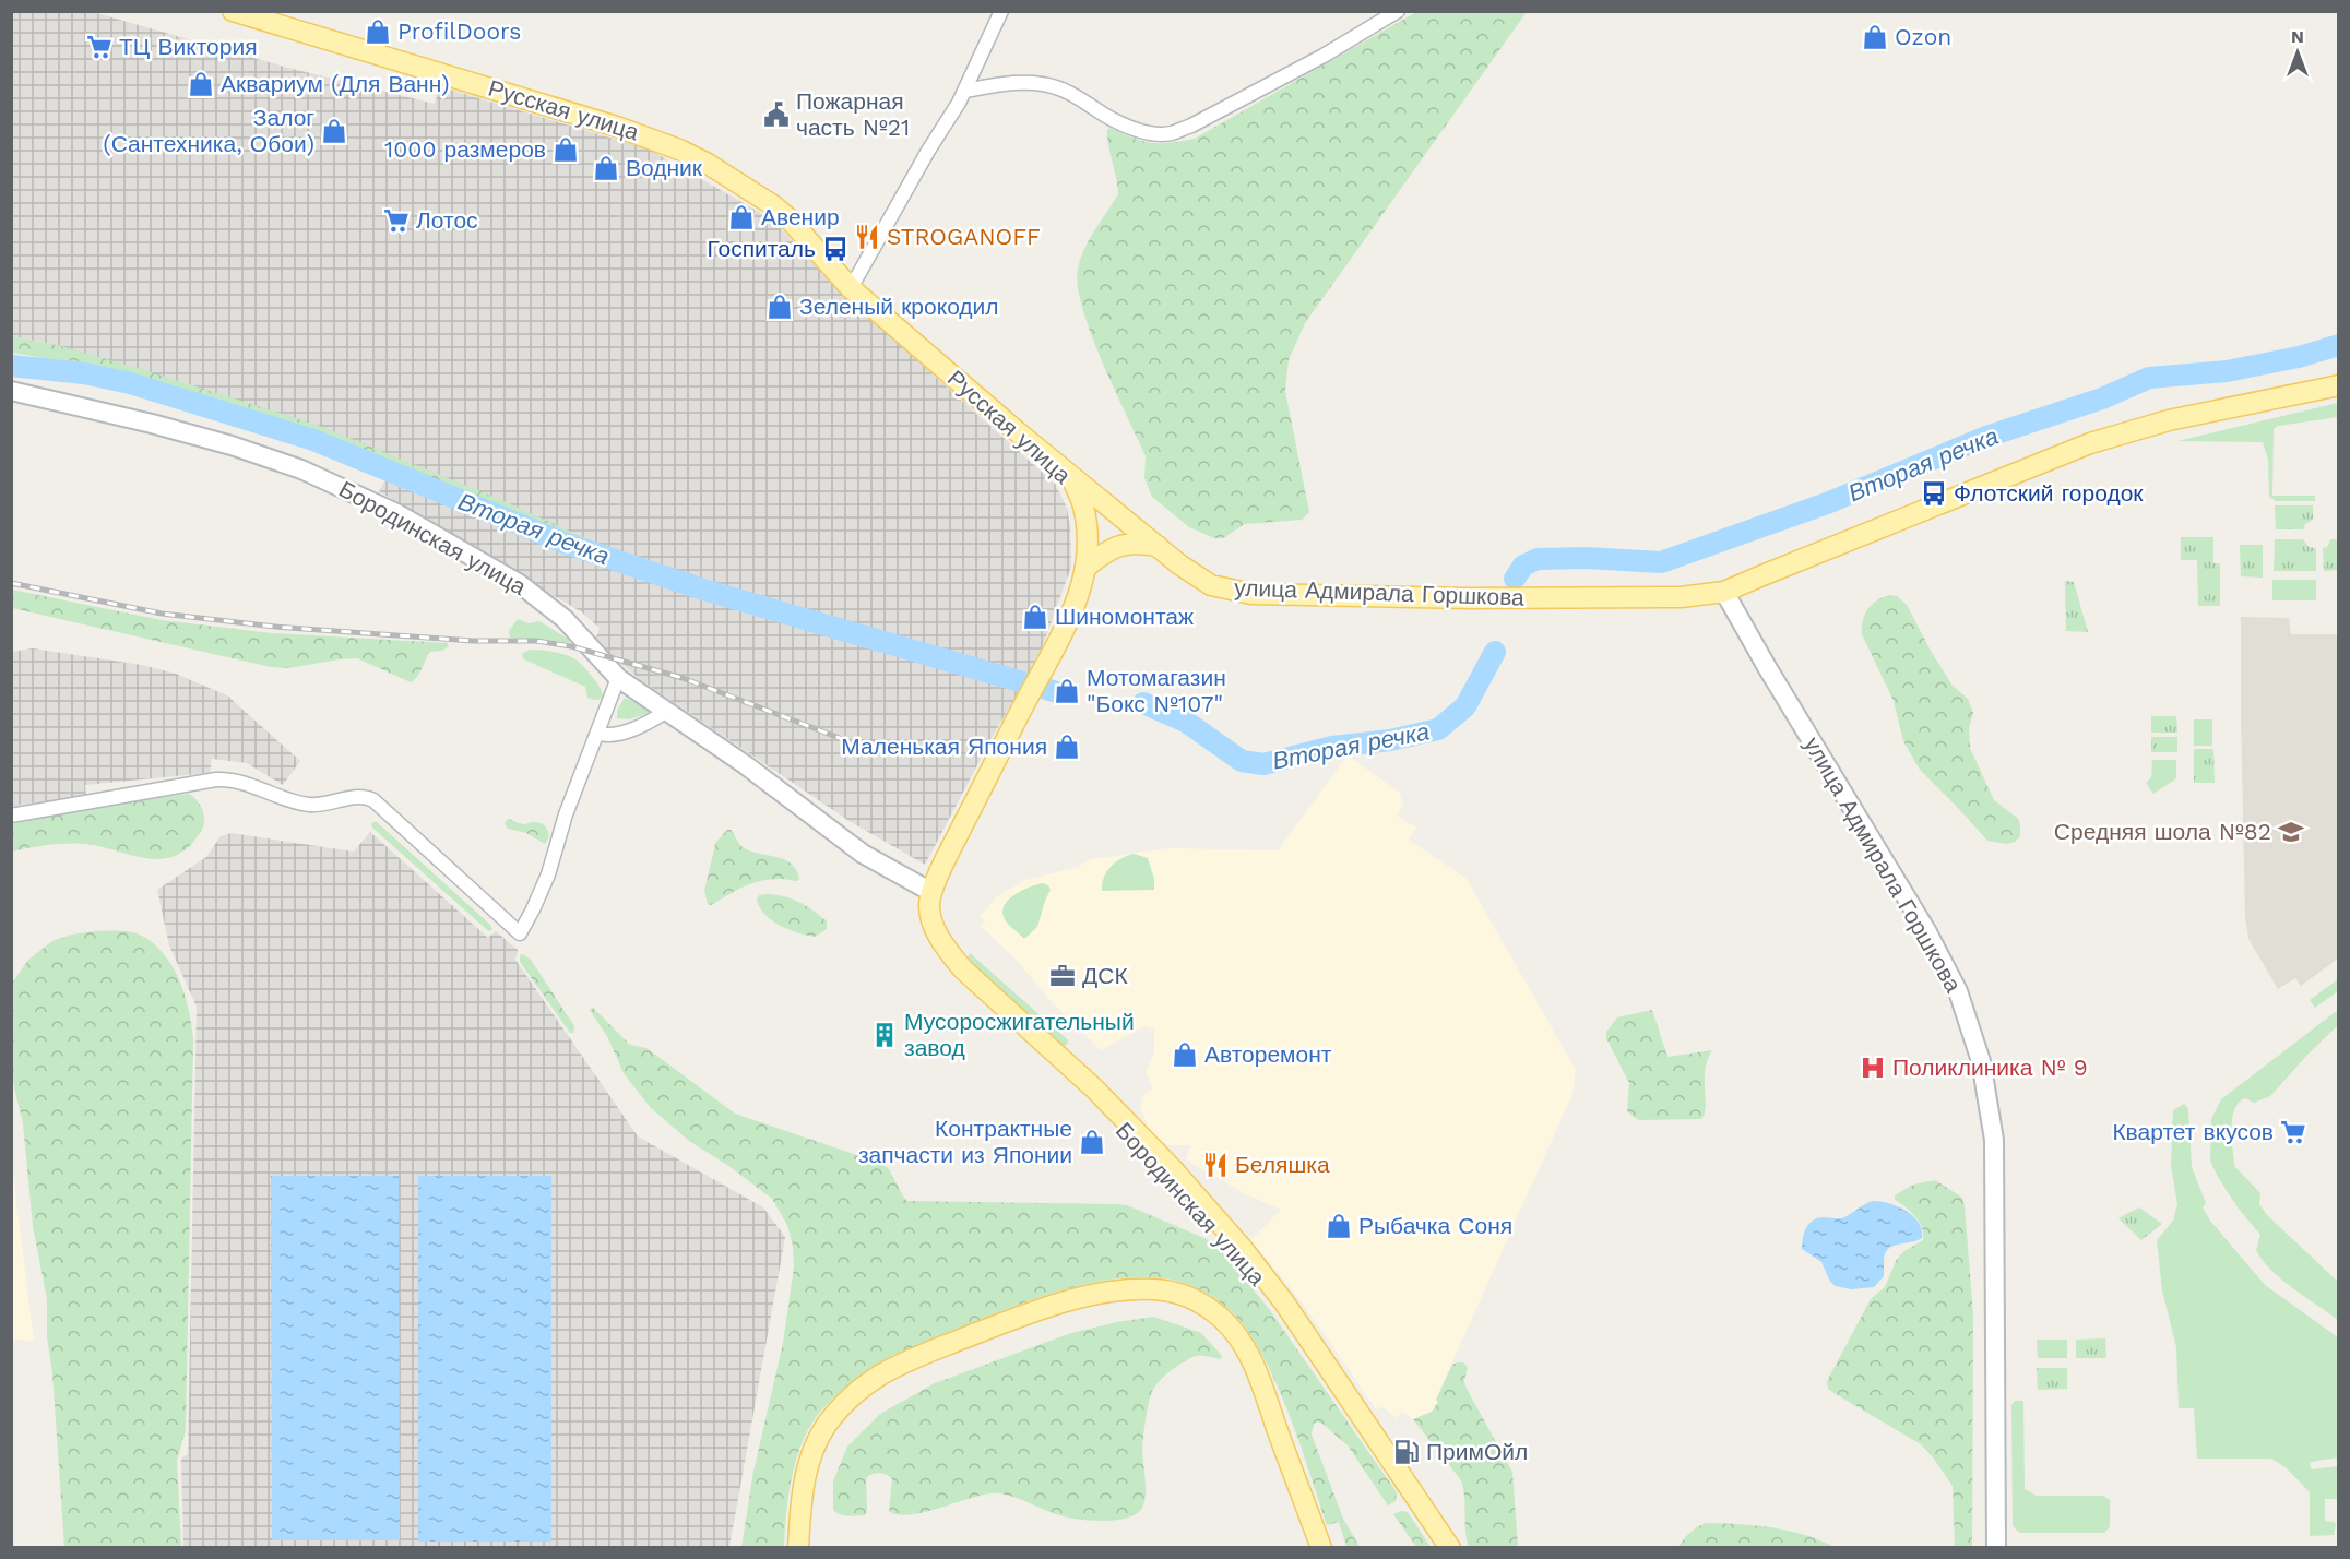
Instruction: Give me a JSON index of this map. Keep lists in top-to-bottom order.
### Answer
{
  "streets": {
    "main road": ["Русская улица", "Бородинская улица", "улица Адмирала Горшкова"]
  },
  "crossings": [
    ["Русская улица", "Бородинская улица"],
    ["Русская улица", "улица Адмирала Горшкова"]
  ],
  "water": ["Вторая речка"],
  "places": {
    "shop": [
      "ProfilDoors",
      "Ozon",
      "Аквариум (Для Ванн)",
      "Залог (Сантехника, Обои)",
      "1000 размеров",
      "Водник",
      "Авенир",
      "Зеленый крокодил",
      "Шиномонтаж",
      "Мотомагазин \"Бокс №107\"",
      "Маленькая Япония",
      "Авторемонт",
      "Контрактные запчасти из Японии",
      "Рыбачка Соня"
    ],
    "supermarket": ["ТЦ Виктория", "Лотос", "Квартет вкусов"],
    "public building": ["Пожарная часть №21"],
    "restaurant": ["STROGANOFF", "Беляшка"],
    "bus stop": ["Госпиталь", "Флотский городок"],
    "school or university": ["Средняя шола №82"],
    "office": ["ДСК"],
    "building": ["Мусоросжигательный завод"],
    "hospital": ["Поликлиника № 9"],
    "fuel station": ["ПримОйл"]
  },
  "north": "top"
}
